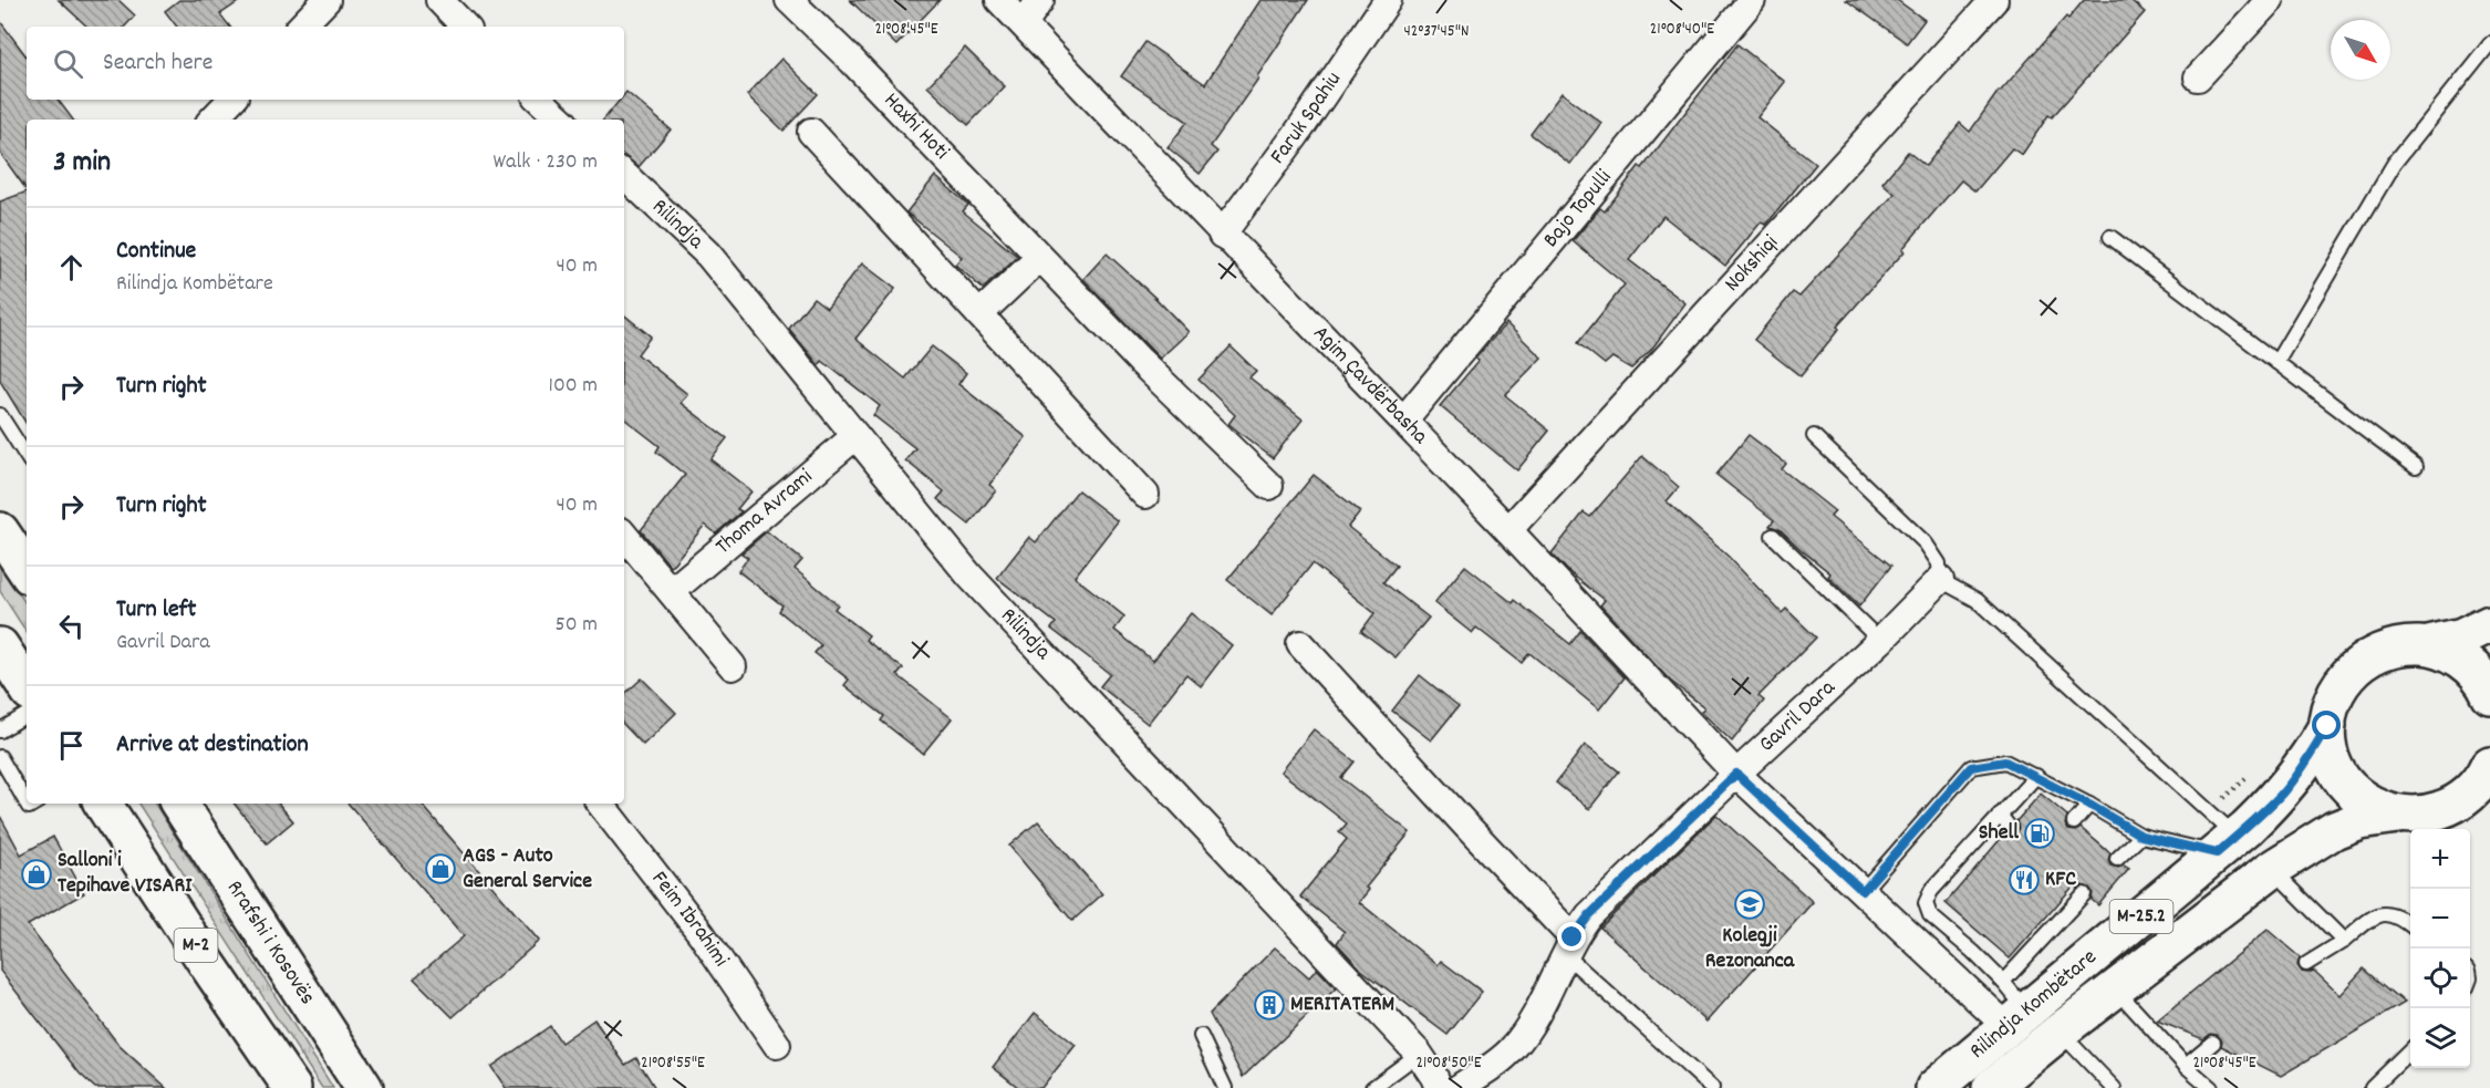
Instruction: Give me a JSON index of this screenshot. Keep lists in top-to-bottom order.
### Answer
{
  "streets": {
    "main road": [
      "M-25.2",
      "Rrafshi i Kosovës",
      "M-2",
      "Rilindja Kombëtare"
    ],
    "street": [
      "Faruk Spahiu",
      "Haxhi Hoti",
      "Bajo Topulli",
      "Rilindja",
      "Nokshiqi",
      "Agim Çavdërbasha",
      "Thoma Avrami",
      "Gavril Dara",
      "Feim Ibrahimi"
    ]
  },
  "crossings": [
    ["Faruk Spahiu", "Agim Çavdërbasha"],
    ["Bajo Topulli", "Agim Çavdërbasha"],
    ["Rilindja", "Thoma Avrami"],
    ["Nokshiqi", "Agim Çavdërbasha"],
    ["Agim Çavdërbasha", "Gavril Dara"],
    ["Agim Çavdërbasha", "Rilindja Kombëtare"],
    ["M-25.2", "Rilindja Kombëtare"]
  ],
  "places": {
    "fuel station": ["Shell"],
    "shop": ["AGS - Auto General Service", "Salloni i Tepihave VISARI"],
    "restaurant": ["KFC"],
    "school or university": ["Kolegji Rezonanca"],
    "building": ["MERITATERM"]
  },
  "north": "bottom right",
  "page": {
    "search": "Search here",
    "heading": ["3 min", "Walk · 230 m"],
    "list": [
      ["Continue", "Rilindja Kombëtare", "40 m"],
      ["Turn right", "100 m"],
      ["Turn right", "40 m"],
      ["Turn left", "Gavril Dara", "50 m"],
      "Arrive at destination"
    ],
    "map_buttons": ["+", "−"]
  },
  "coordinates": [
    "21°08'45\"E",
    "21°08'40\"E",
    "42°37'45\"N",
    "21°08'55\"E",
    "21°08'50\"E"
  ]
}
